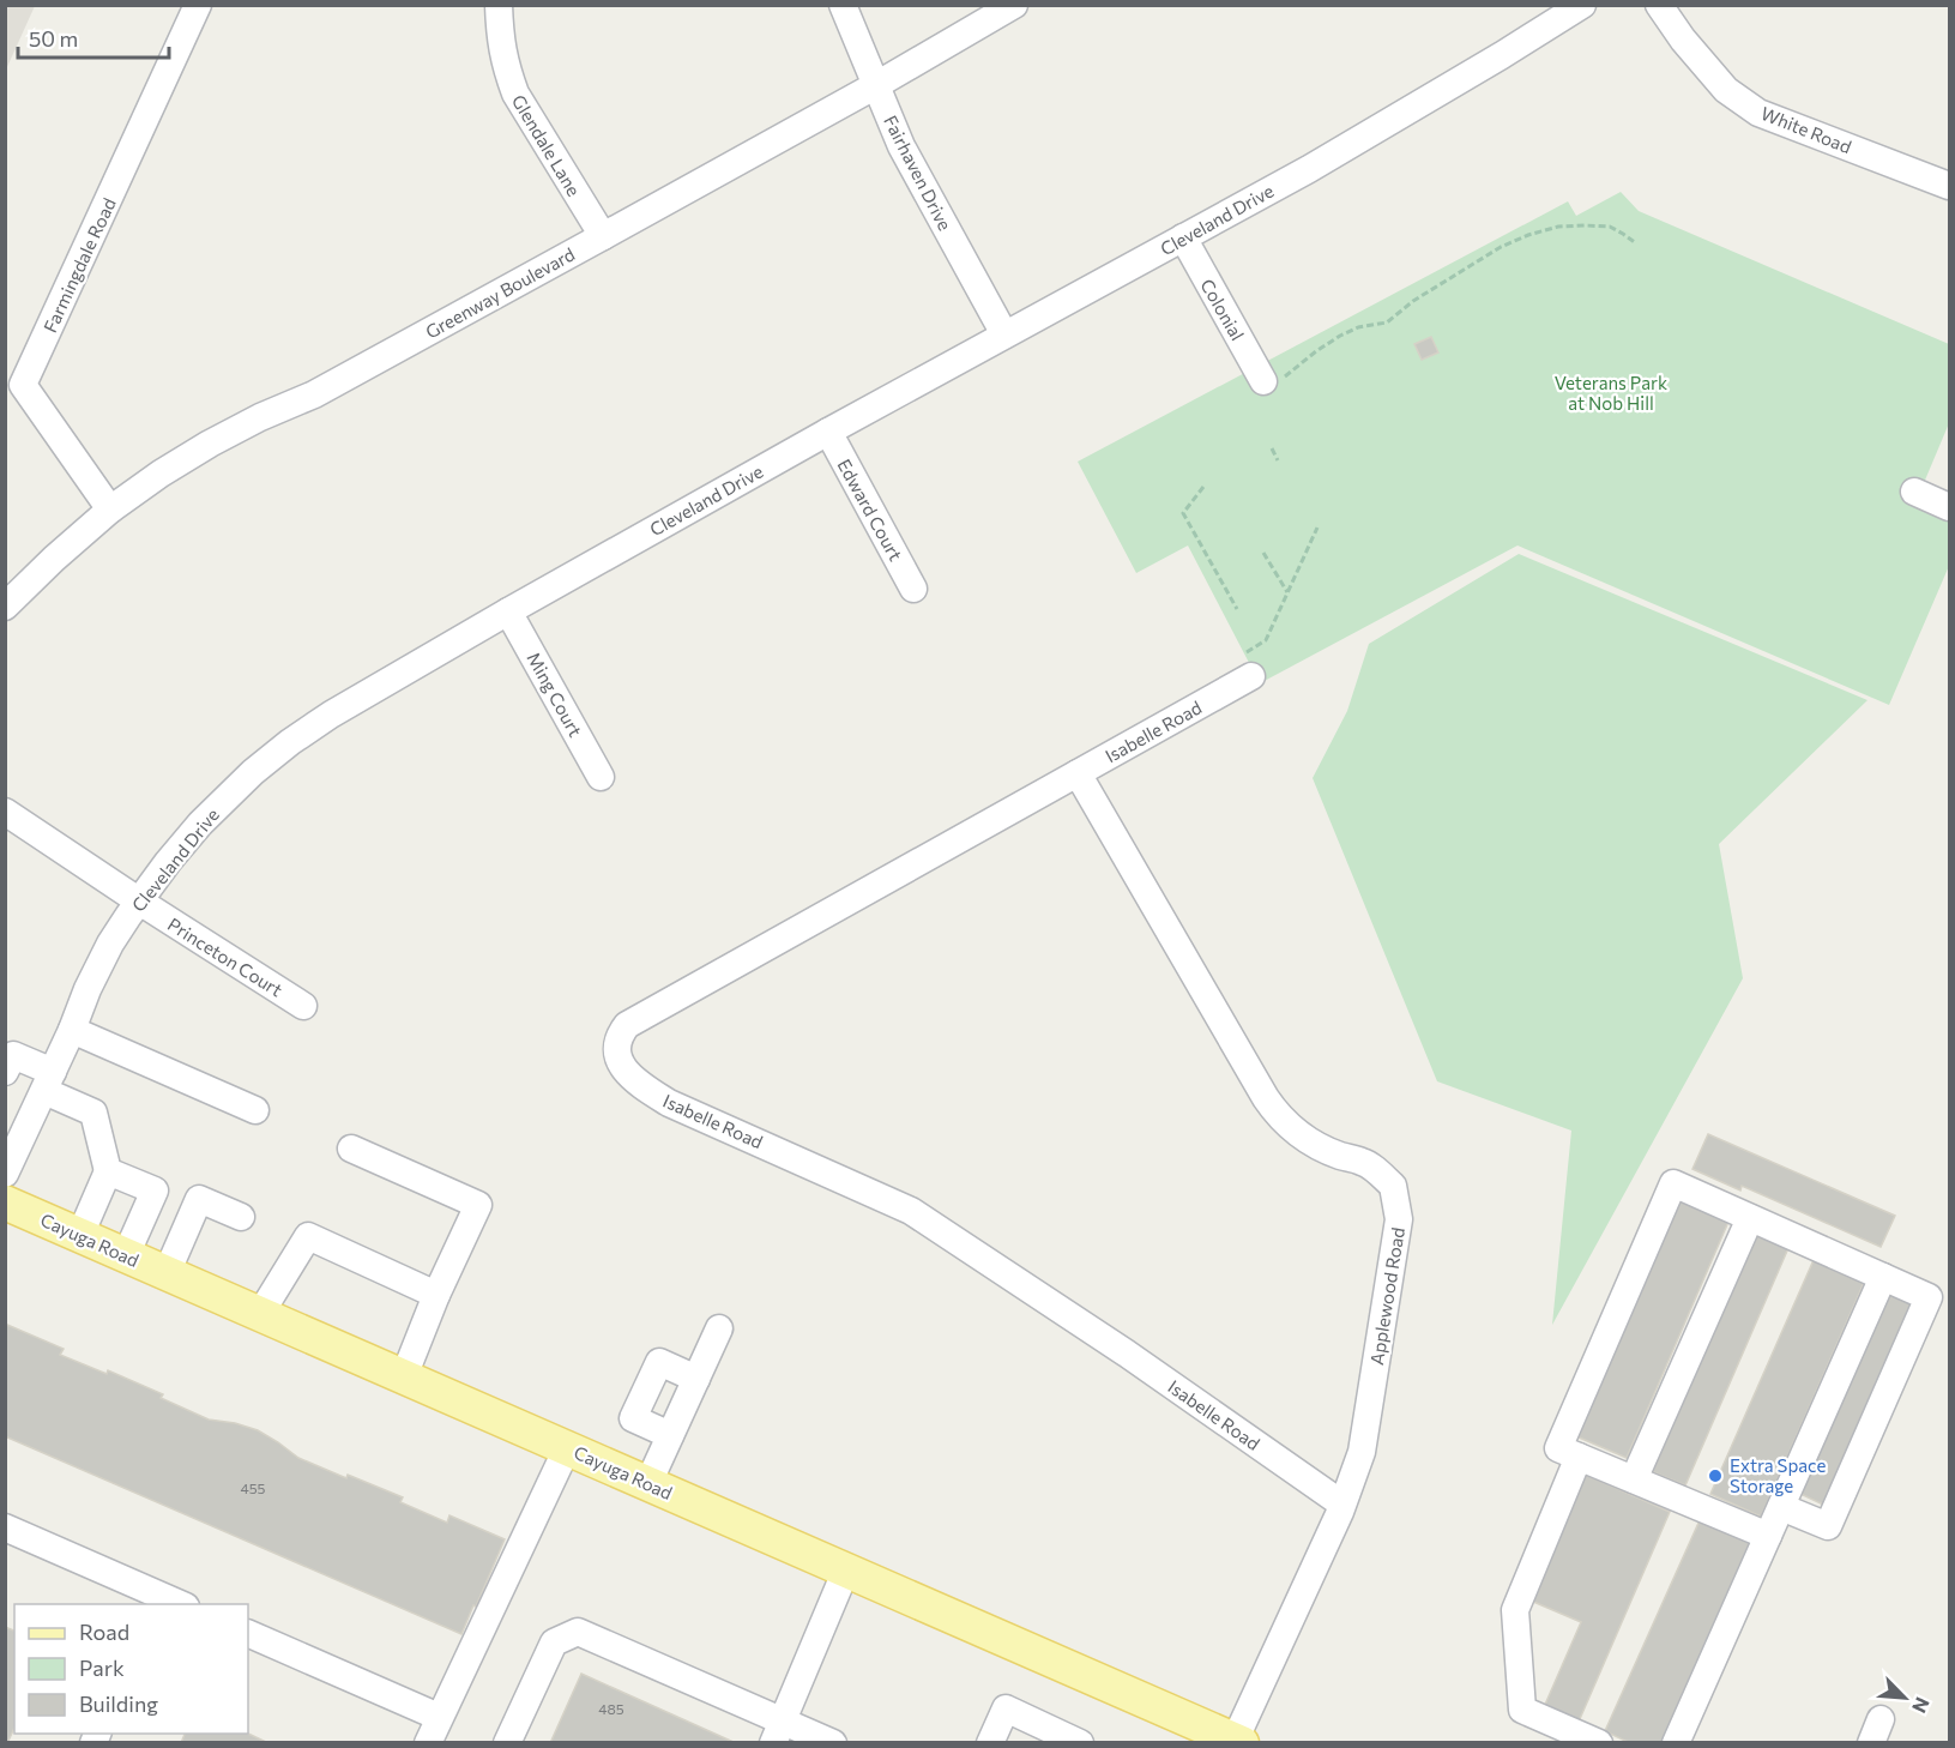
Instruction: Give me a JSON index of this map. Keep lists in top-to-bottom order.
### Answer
{
  "streets": {
    "main road": ["Cayuga Road"],
    "street": [
      "White Road",
      "Glendale Lane",
      "Fairhaven Drive",
      "Cleveland Drive",
      "Farmingdale Road",
      "Greenway Boulevard",
      "Colonial",
      "Edward Court",
      "Ming Court",
      "Isabelle Road",
      "Princeton Court",
      "Applewood Road"
    ]
  },
  "crossings": [
    ["Glendale Lane", "Greenway Boulevard"],
    ["Fairhaven Drive", "Cleveland Drive"],
    ["Fairhaven Drive", "Greenway Boulevard"],
    ["Cleveland Drive", "Colonial"],
    ["Cleveland Drive", "Edward Court"],
    ["Cleveland Drive", "Ming Court"],
    ["Cleveland Drive", "Princeton Court"],
    ["Farmingdale Road", "Greenway Boulevard"],
    ["Isabelle Road", "Applewood Road"],
    ["Cayuga Road", "Applewood Road"]
  ],
  "parks": ["Veterans Park at Nob Hill"],
  "places": ["Extra Space Storage"],
  "house_numbers": ["455", "485"],
  "legend": ["Road", "Park", "Building"],
  "scale_bar": "50 m",
  "north": "bottom right"
}
